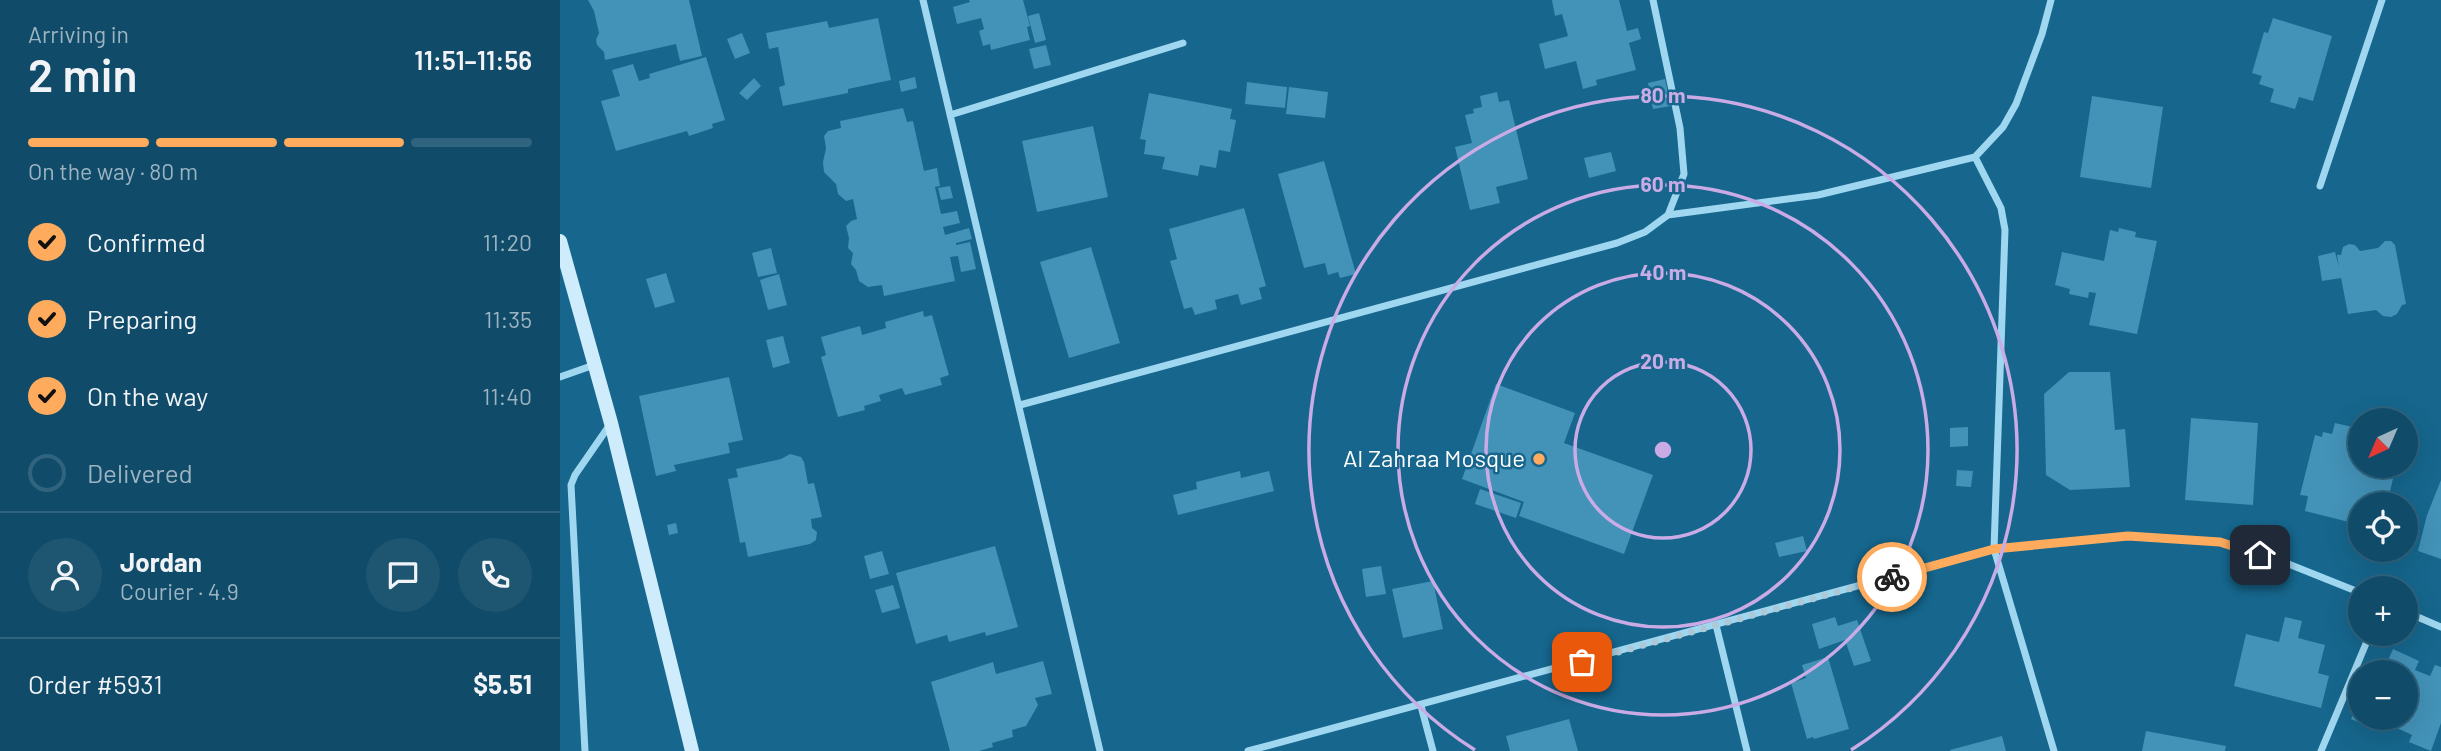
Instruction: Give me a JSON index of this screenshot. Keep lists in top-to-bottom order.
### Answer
{
  "places": ["Al Zahraa Mosque"],
  "north": "bottom left",
  "page": {
    "heading": ["2 min", "Arriving in", "11:51–11:56"],
    "panel": [
      "Jordan",
      "Courier · 4.9",
      "Order #5931",
      "$5.51"
    ],
    "bar": "On the way · 80 m",
    "list": [
      ["Confirmed", "11:20"],
      ["Preparing", "11:35"],
      ["On the way", "11:40"],
      "Delivered"
    ],
    "map_buttons": ["+", "−"]
  },
  "rings": [
    "80 m",
    "60 m",
    "40 m",
    "20 m"
  ]
}
